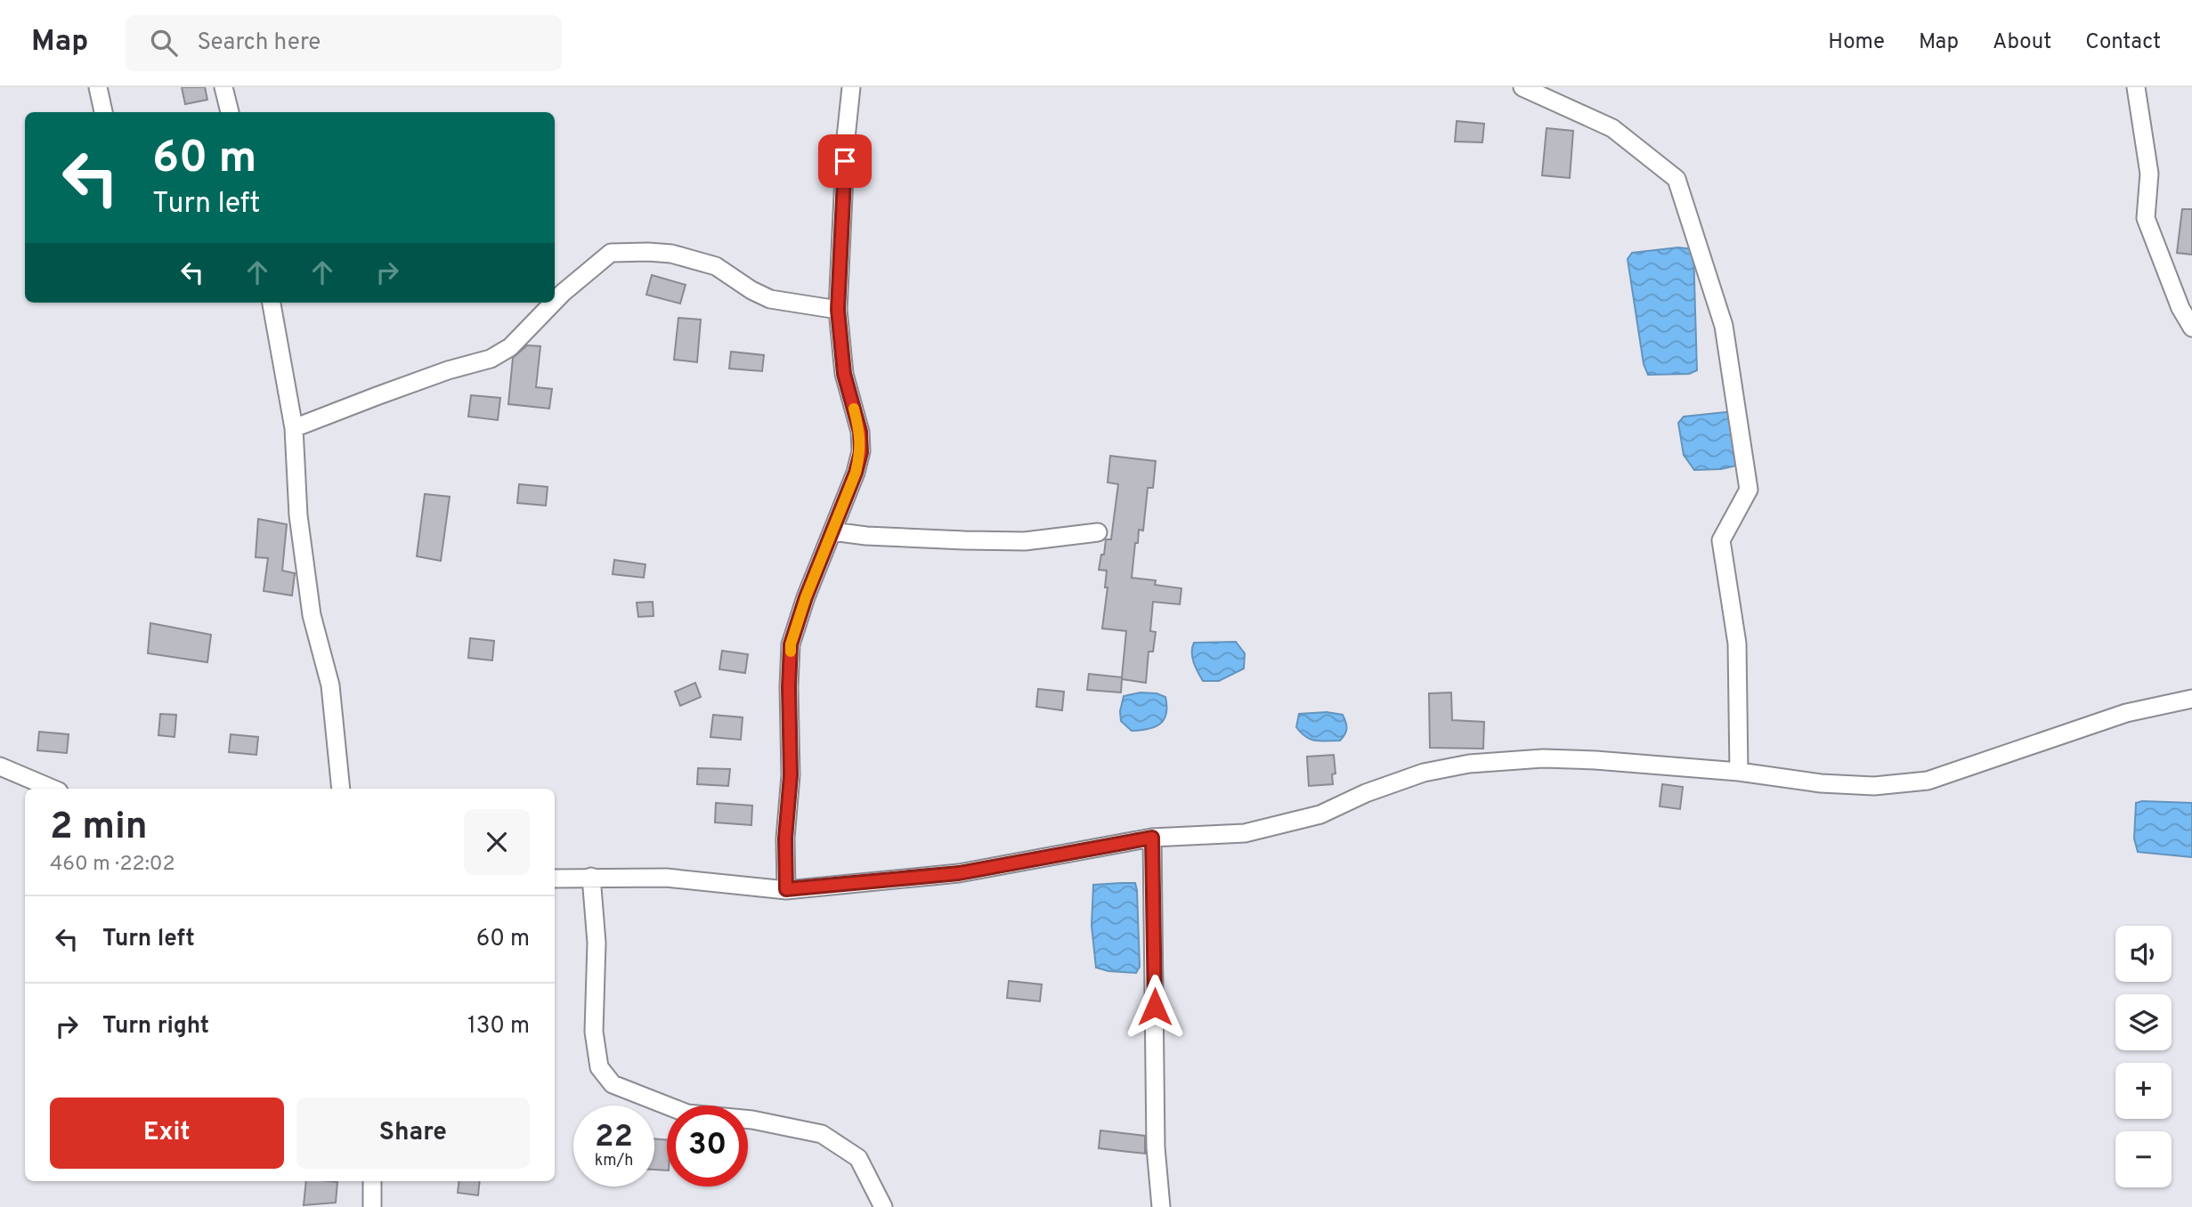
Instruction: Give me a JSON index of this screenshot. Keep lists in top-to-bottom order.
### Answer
{
  "page": {
    "header": "Map",
    "search": "Search here",
    "nav": [
      "Home",
      "Map",
      "About",
      "Contact"
    ],
    "turn": ["60 m", "Turn left"],
    "heading": ["2 min", "460 m · 22:02"],
    "list": [
      {
        "name": "Turn left",
        "value": "60 m"
      },
      {
        "name": "Turn right",
        "value": "130 m"
      }
    ],
    "map_buttons": ["+", "−"],
    "buttons": ["Exit", "Share"],
    "speed": "22 km/h",
    "limit": "30"
  }
}
